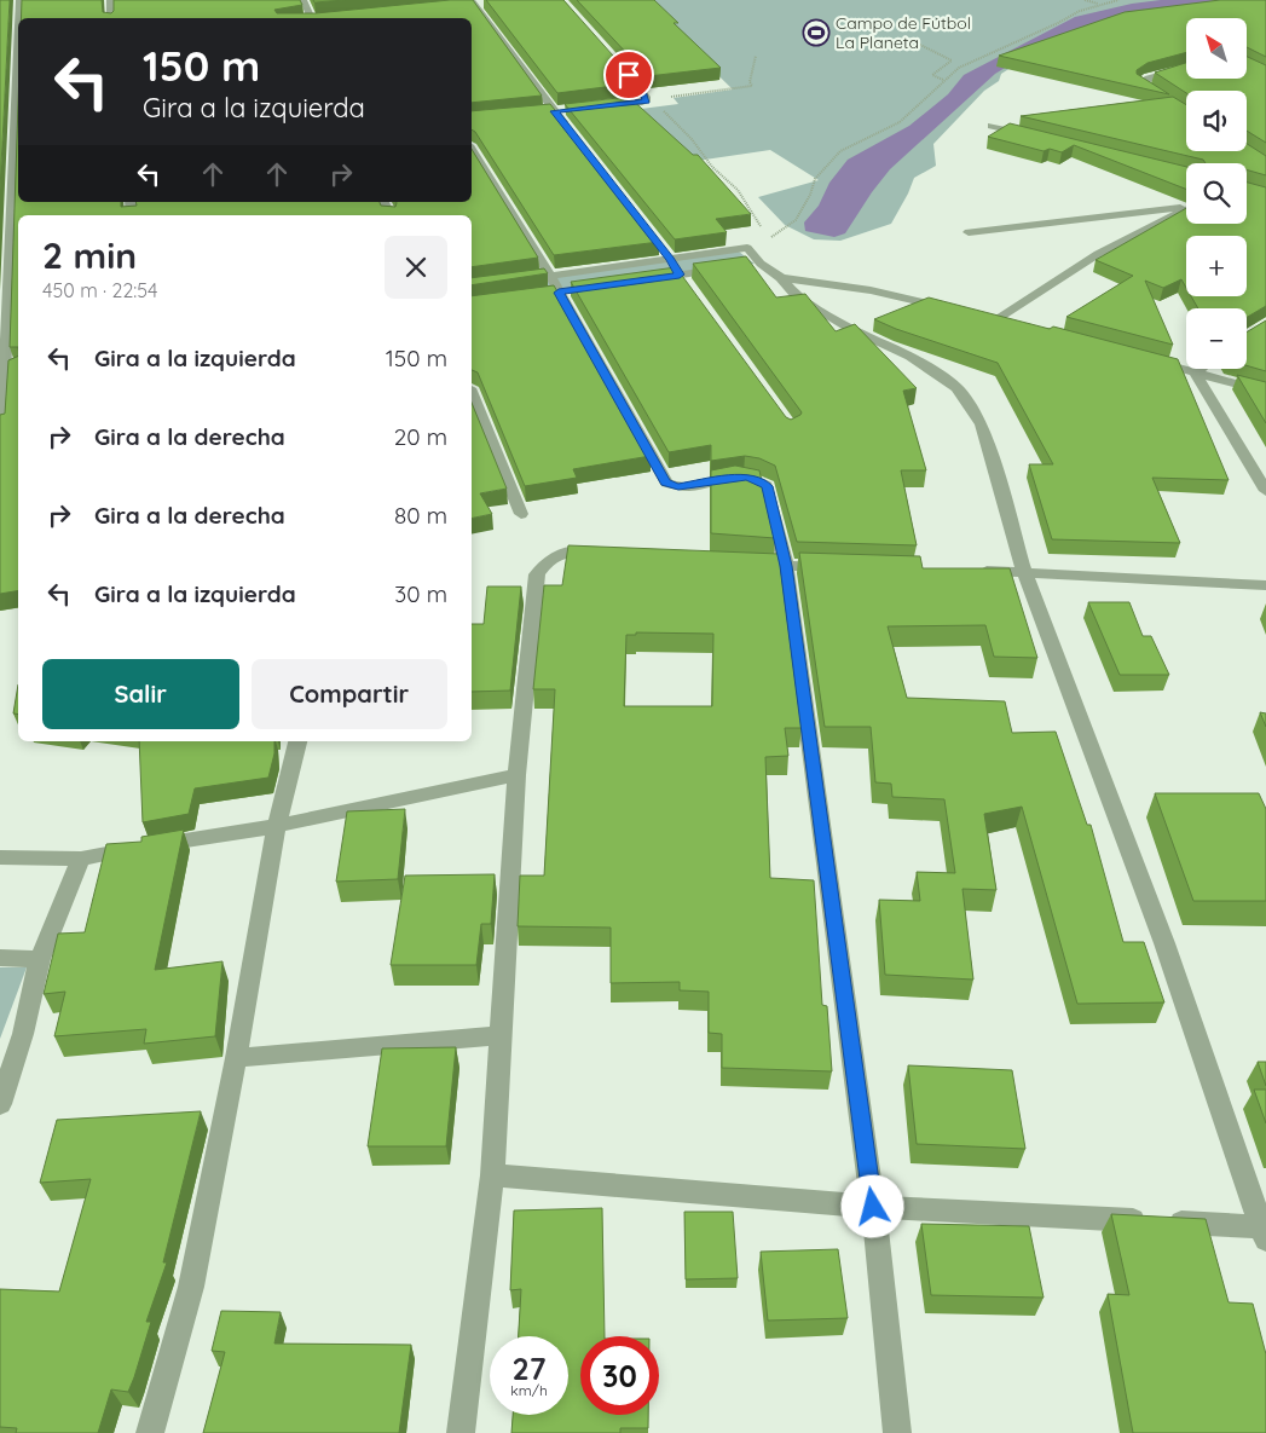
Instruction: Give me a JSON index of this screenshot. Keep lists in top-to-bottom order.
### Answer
{
  "places": {
    "sports": ["Campo de Fútbol La Planeta"]
  },
  "north": "top left",
  "page": {
    "map_buttons": ["+", "−"],
    "turn": ["150 m", "Gira a la izquierda"],
    "heading": ["2 min", "450 m · 22:54"],
    "list": [
      {
        "name": "Gira a la izquierda",
        "value": "150 m"
      },
      {
        "name": "Gira a la derecha",
        "value": "20 m"
      },
      {
        "name": "Gira a la derecha",
        "value": "80 m"
      },
      {
        "name": "Gira a la izquierda",
        "value": "30 m"
      }
    ],
    "buttons": ["Salir", "Compartir"],
    "speed": "27 km/h",
    "limit": "30"
  }
}
